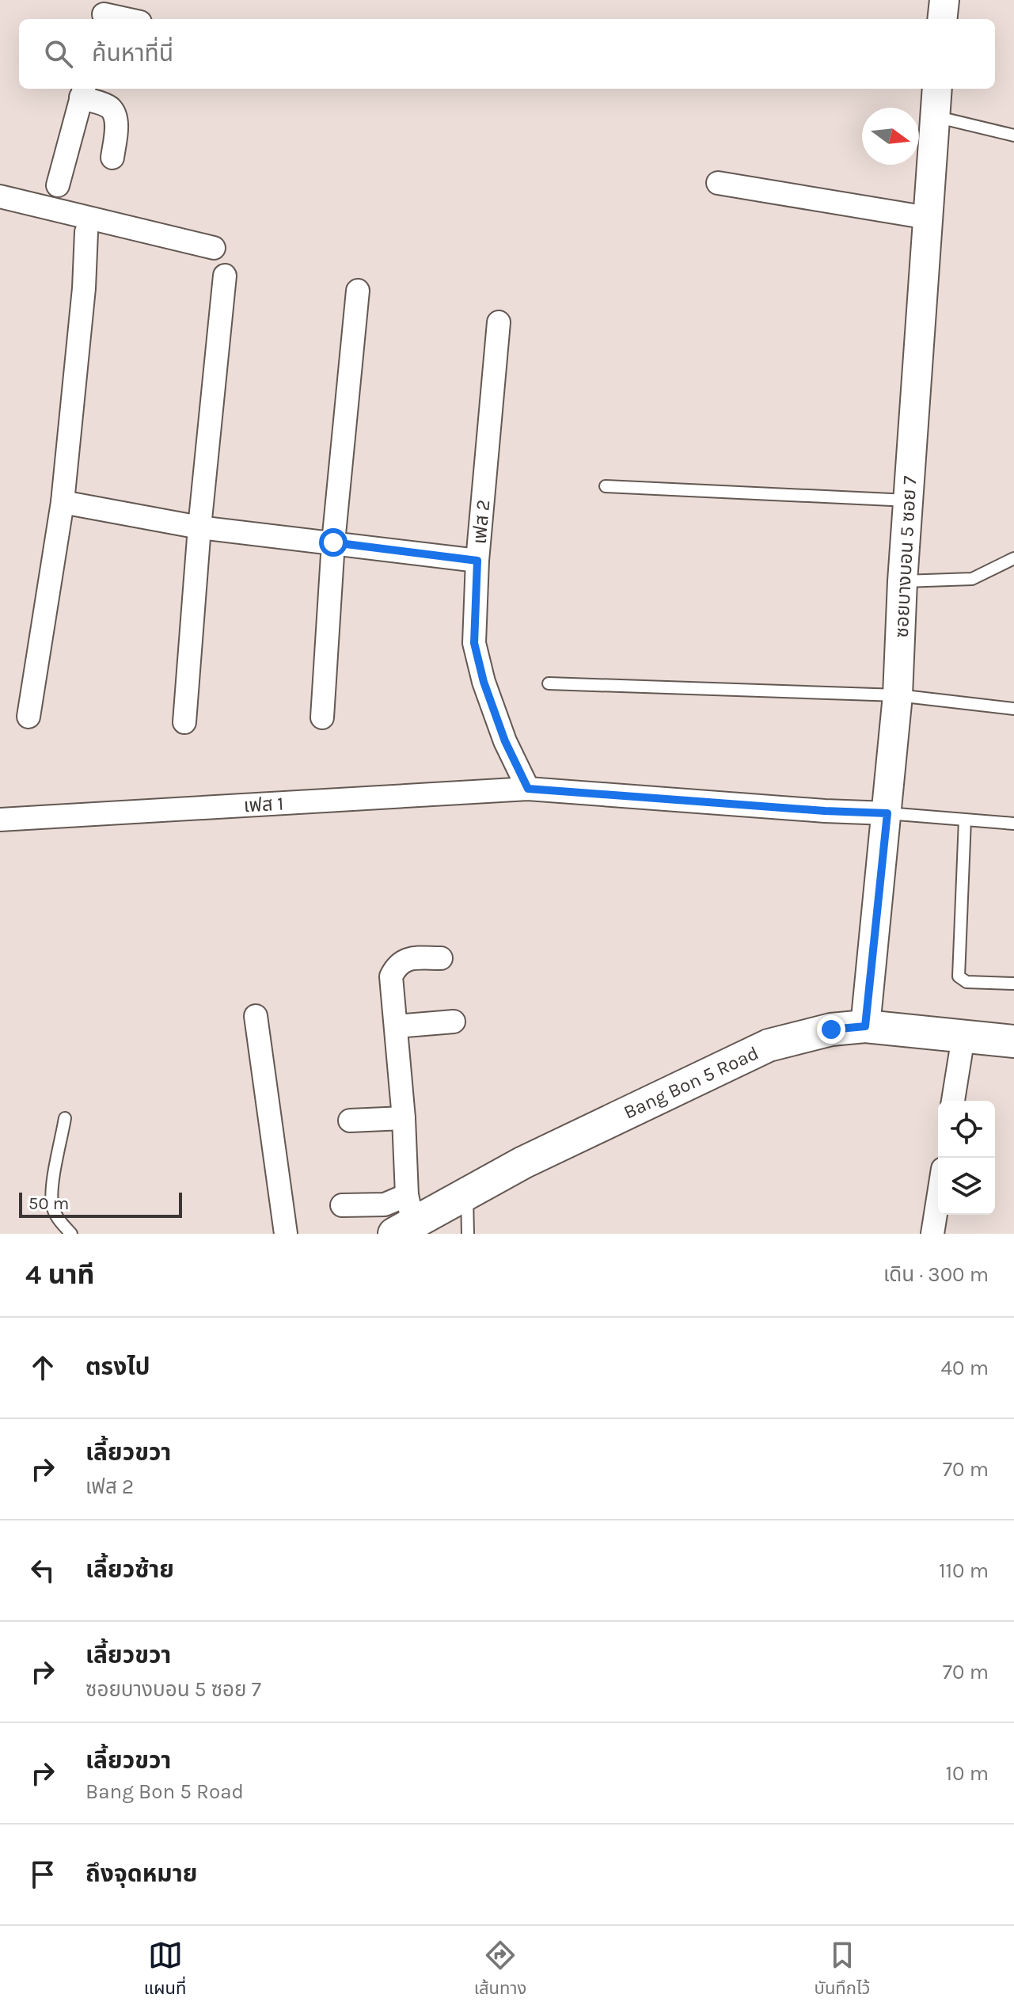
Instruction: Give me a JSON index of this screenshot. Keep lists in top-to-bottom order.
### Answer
{
  "streets": {
    "main road": ["Bang Bon 5 Road"],
    "street": ["เฟส 2", "ซอยบางบอน 5 ซอย 7", "เฟส 1"]
  },
  "crossings": [
    ["เฟส 2", "เฟส 1"],
    ["ซอยบางบอน 5 ซอย 7", "เฟส 1"],
    ["ซอยบางบอน 5 ซอย 7", "Bang Bon 5 Road"]
  ],
  "scale_bar": "50 m",
  "north": "right",
  "page": {
    "search": "ค้นหาที่นี่",
    "scale": "50 m",
    "heading": ["4 นาที", "เดิน · 300 m"],
    "list": [
      ["ตรงไป", "40 m"],
      ["เลี้ยวขวา", "เฟส 2", "70 m"],
      ["เลี้ยวซ้าย", "110 m"],
      ["เลี้ยวขวา", "ซอยบางบอน 5 ซอย 7", "70 m"],
      ["เลี้ยวขวา", "Bang Bon 5 Road", "10 m"],
      "ถึงจุดหมาย"
    ],
    "nav": ["แผนที่", "เส้นทาง", "บันทึกไว้"]
  }
}
